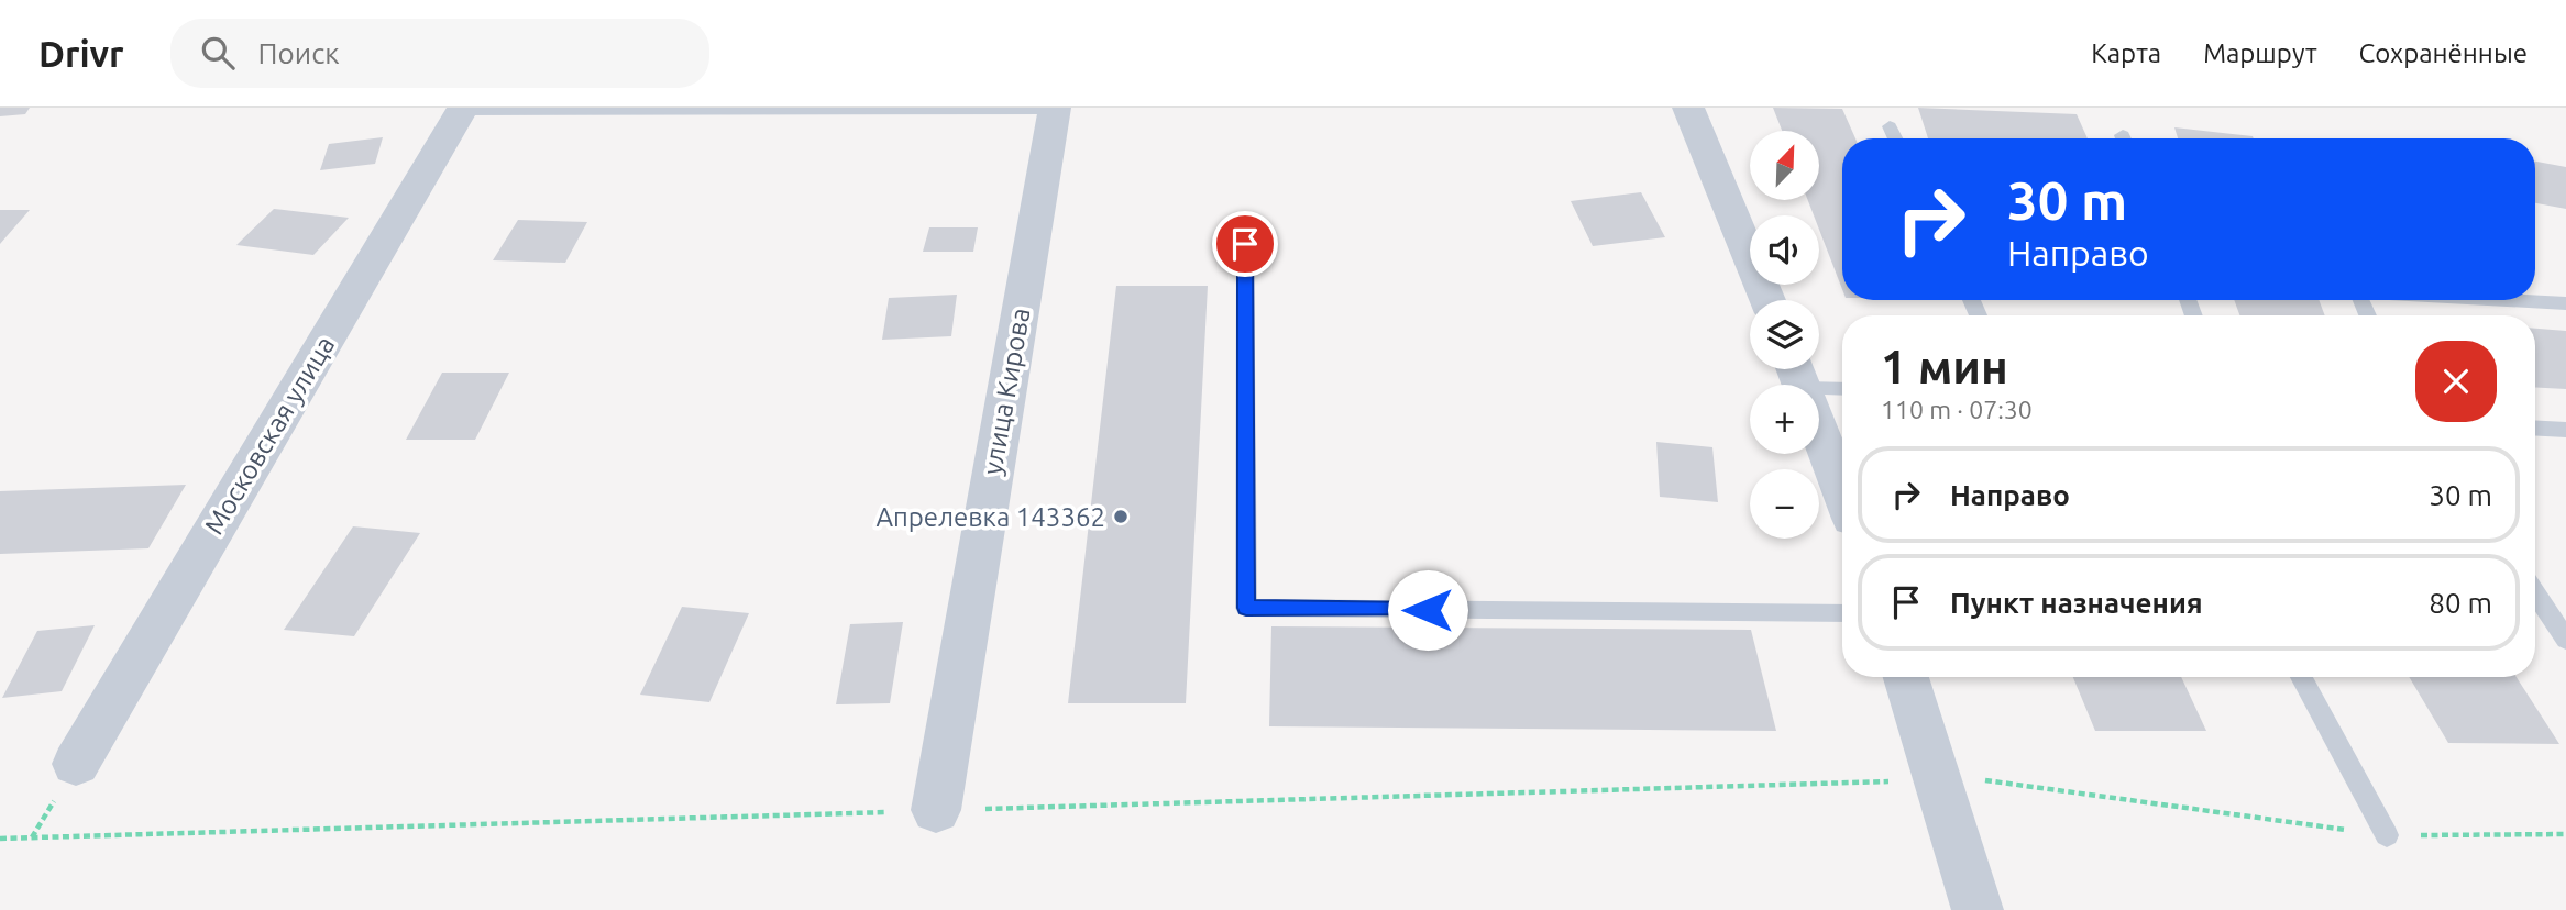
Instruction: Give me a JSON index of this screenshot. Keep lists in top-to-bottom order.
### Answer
{
  "streets": {
    "street": ["улица Кирова", "Московская улица"]
  },
  "places": ["Апрелевка 143362"],
  "north": "top right",
  "page": {
    "header": "Drivr",
    "search": "Поиск",
    "nav": ["Карта", "Маршрут", "Сохранённые"],
    "map_buttons": ["+", "−"],
    "turn": ["30 m", "Направо"],
    "heading": ["1 мин", "110 m · 07:30"],
    "list": [
      {
        "name": "Направо",
        "value": "30 m"
      },
      {
        "name": "Пункт назначения",
        "value": "80 m"
      }
    ]
  }
}
